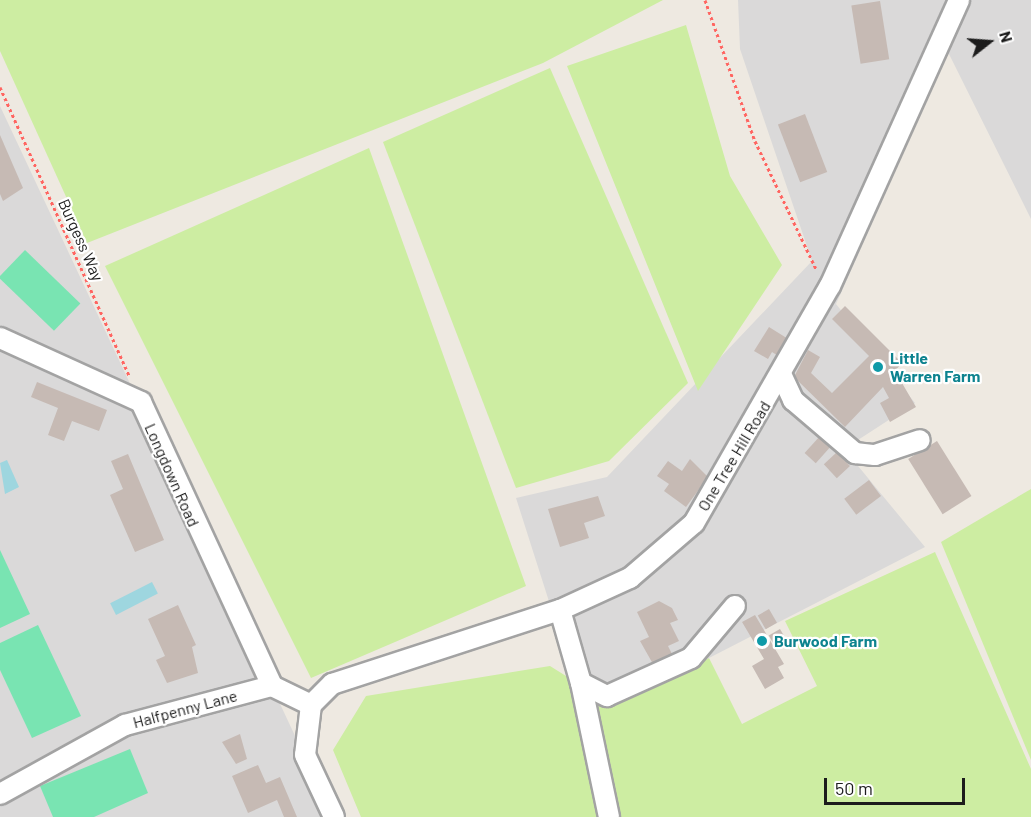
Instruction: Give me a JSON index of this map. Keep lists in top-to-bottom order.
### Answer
{
  "streets": {
    "street": ["One Tree Hill Road", "Longdown Road", "Halfpenny Lane"],
    "path": ["Burgess Way"]
  },
  "crossings": [
    ["Burgess Way", "Longdown Road"],
    ["Longdown Road", "Halfpenny Lane"]
  ],
  "places": ["Little Warren Farm", "Burwood Farm"],
  "scale_bar": "50 m",
  "north": "right"
}
